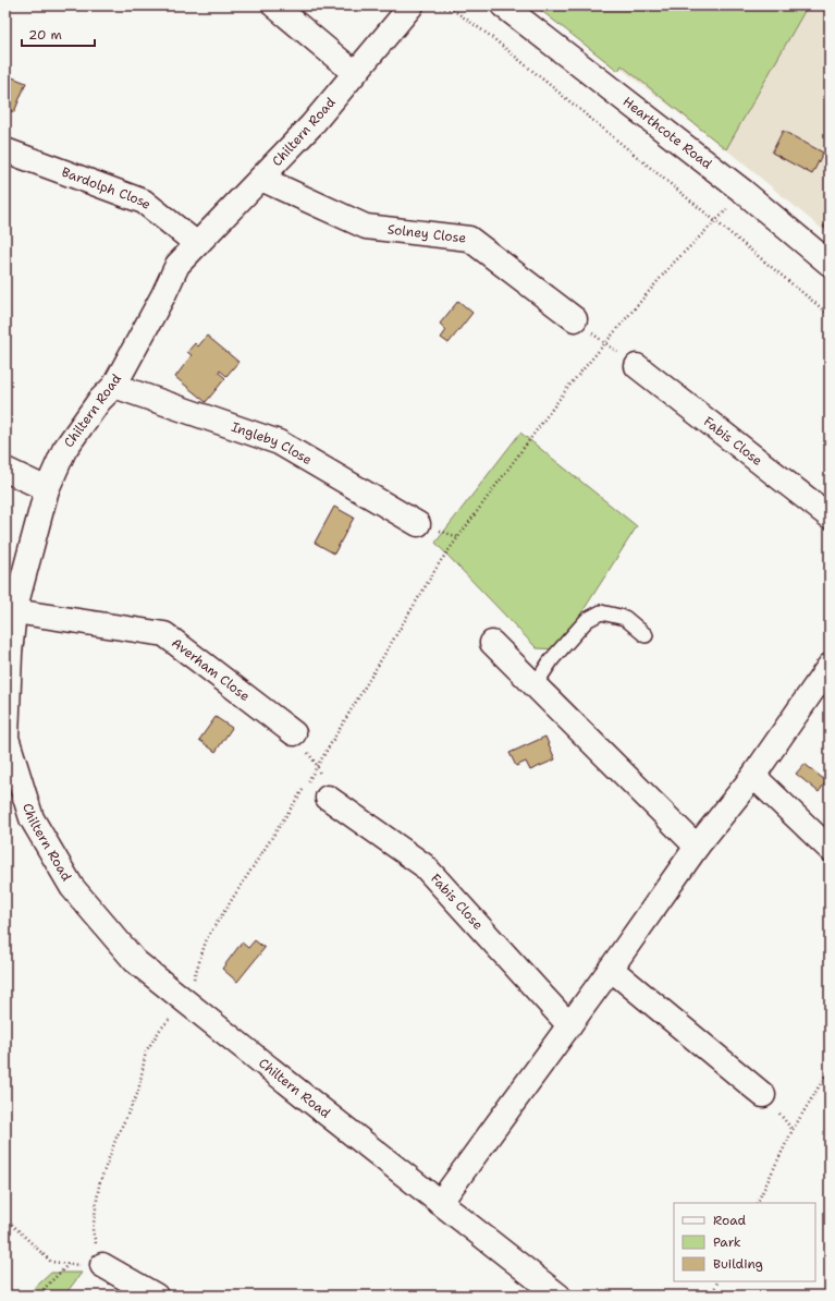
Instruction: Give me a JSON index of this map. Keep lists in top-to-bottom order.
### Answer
{
  "streets": {
    "street": [
      "Chiltern Road",
      "Hearthcote Road",
      "Bardolph Close",
      "Solney Close",
      "Fabis Close",
      "Ingleby Close",
      "Averham Close"
    ]
  },
  "crossings": [
    ["Chiltern Road", "Bardolph Close"],
    ["Chiltern Road", "Solney Close"],
    ["Chiltern Road", "Ingleby Close"],
    ["Chiltern Road", "Averham Close"]
  ],
  "legend": ["Road", "Park", "Building"],
  "scale_bar": "20 m"
}
